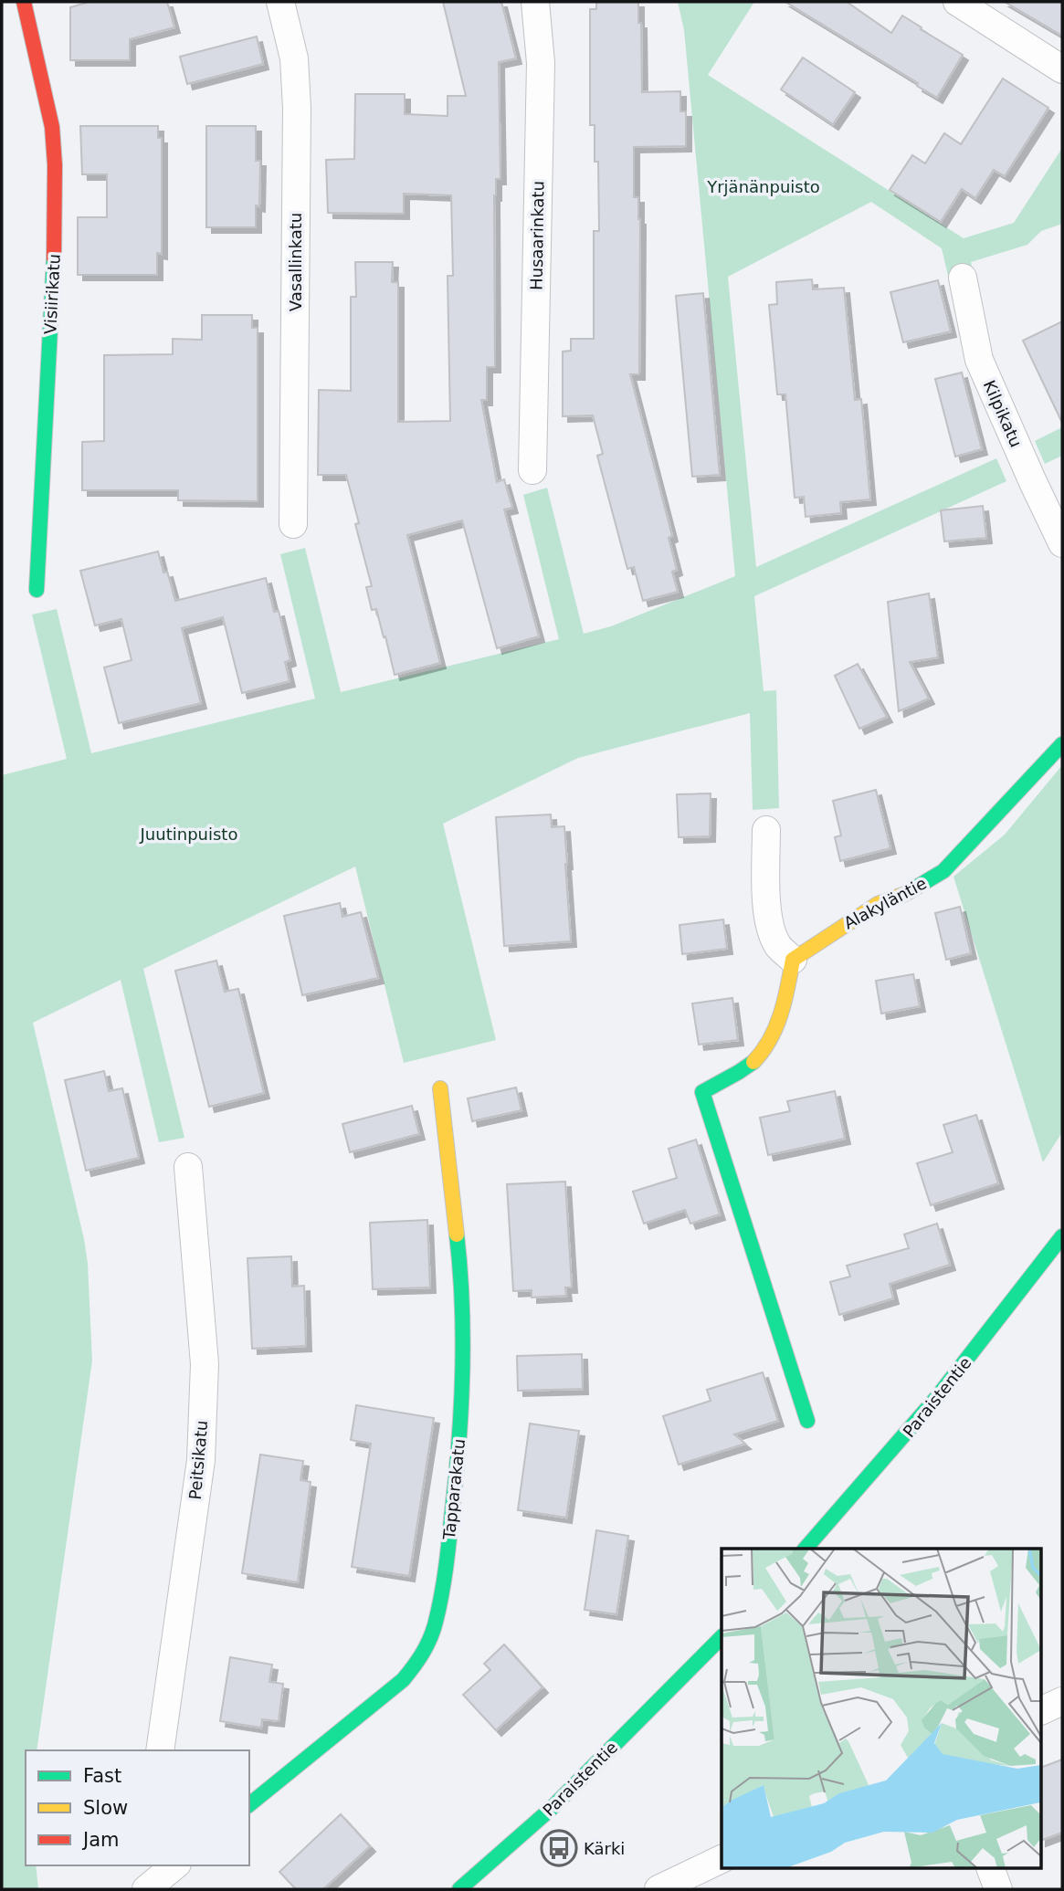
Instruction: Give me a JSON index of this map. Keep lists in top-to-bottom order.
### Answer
{
  "streets": {
    "street": [
      "Husaarinkatu",
      "Vasallinkatu",
      "Visiirikatu",
      "Kilpikatu",
      "Alakyläntie",
      "Paraistentie",
      "Peitsikatu",
      "Tapparakatu"
    ]
  },
  "parks": ["Yrjänänpuisto", "Juutinpuisto"],
  "places": {
    "bus stop": ["Kärki"]
  },
  "legend": ["Fast", "Slow", "Jam"]
}
